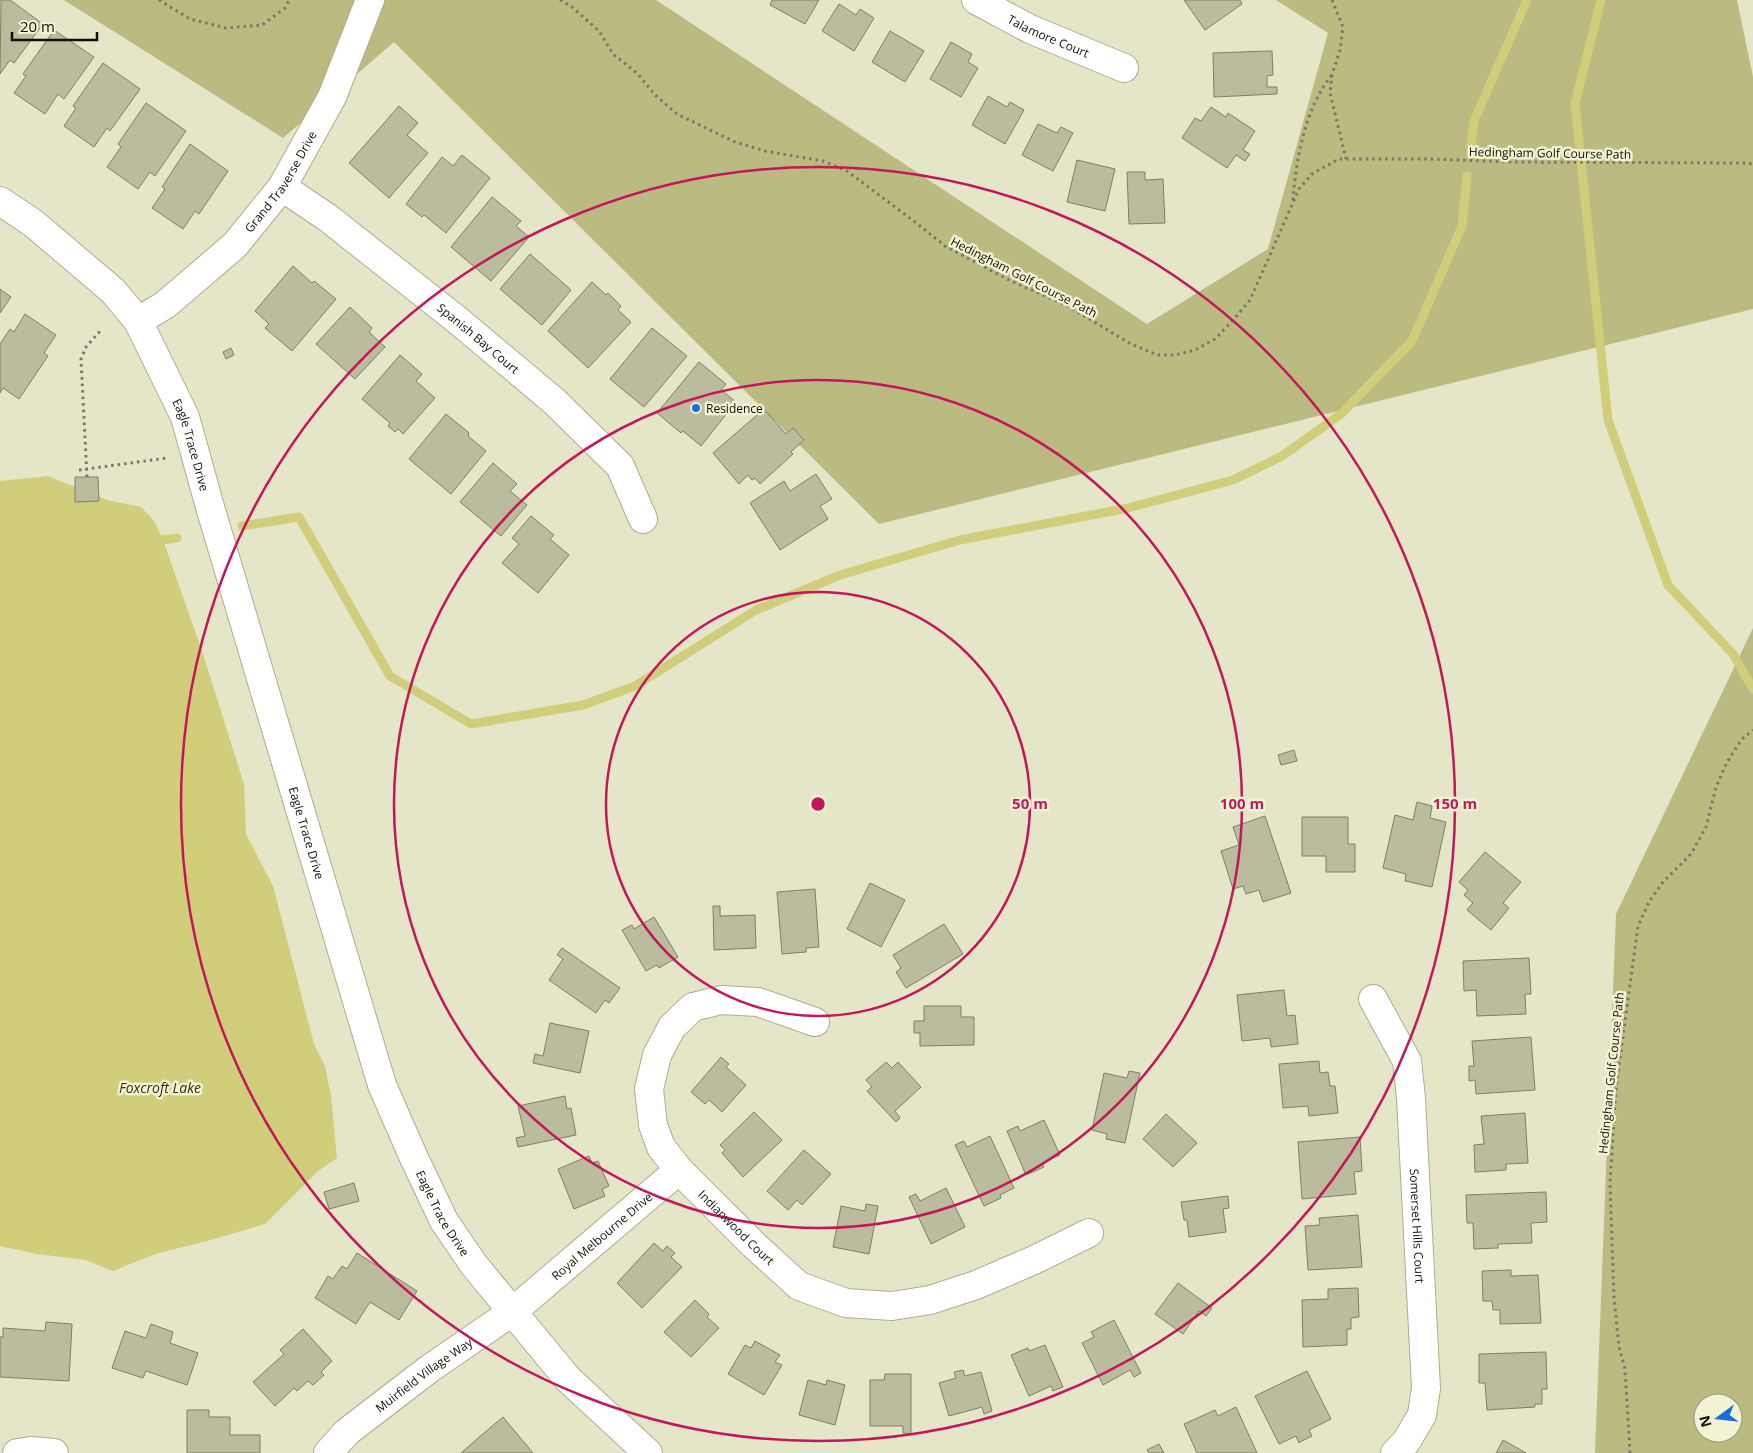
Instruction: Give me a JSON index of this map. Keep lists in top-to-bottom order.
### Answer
{
  "streets": {
    "street": [
      "Talamore Court",
      "Grand Traverse Drive",
      "Spanish Bay Court",
      "Eagle Trace Drive",
      "Somerset Hills Court",
      "Indianwood Court",
      "Royal Melbourne Drive",
      "Muirfield Village Way"
    ],
    "path": ["Hedingham Golf Course Path"]
  },
  "crossings": [
    ["Grand Traverse Drive", "Spanish Bay Court"],
    ["Grand Traverse Drive", "Eagle Trace Drive"],
    ["Eagle Trace Drive", "Royal Melbourne Drive"],
    ["Eagle Trace Drive", "Muirfield Village Way"],
    ["Indianwood Court", "Royal Melbourne Drive"],
    ["Royal Melbourne Drive", "Muirfield Village Way"]
  ],
  "water": ["Foxcroft Lake"],
  "places": ["Residence"],
  "scale_bar": "20 m",
  "north": "left",
  "rings": ["50 m", "100 m", "150 m"]
}
